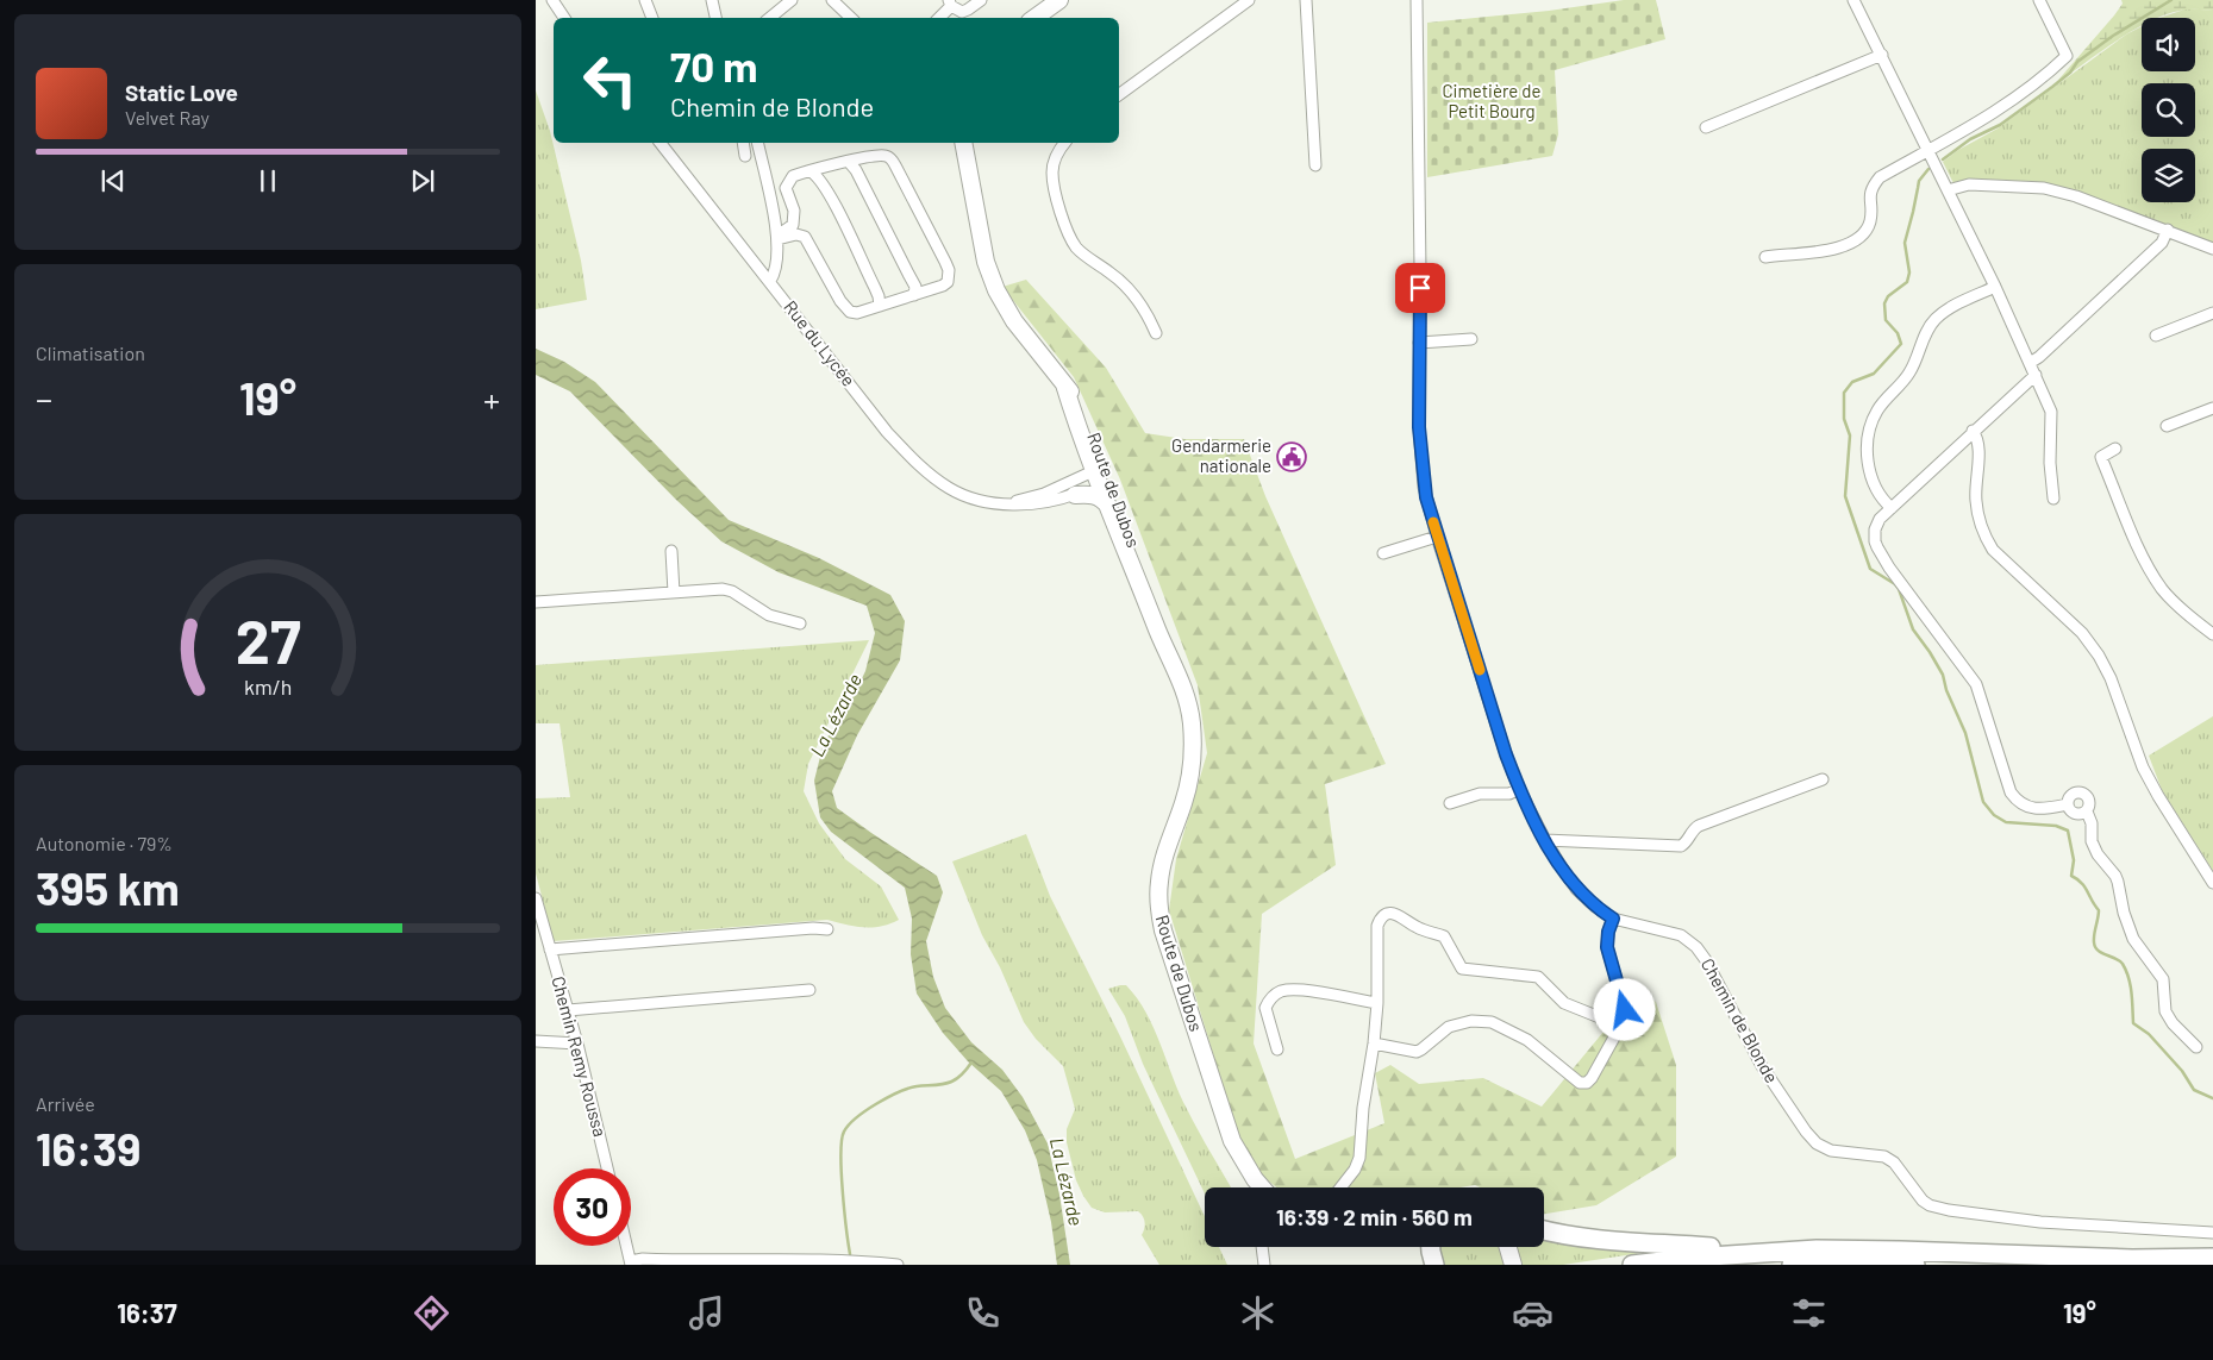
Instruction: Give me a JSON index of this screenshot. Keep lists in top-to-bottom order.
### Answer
{
  "streets": {
    "main road": ["Route de Dubos"],
    "street": ["Rue du Lycée", "Chemin de Blonde", "Chemin Remy Roussa"]
  },
  "crossings": [
    ["Rue du Lycée", "Route de Dubos"]
  ],
  "water": ["La Lézarde"],
  "parks": ["Cimetière de Petit Bourg"],
  "places": {
    "public building": ["Gendarmerie nationale"]
  },
  "page": {
    "turn": ["70 m", "Chemin de Blonde"],
    "song": ["Static Love", "Velvet Ray"],
    "tile": [
      "Climatisation",
      ["Autonomie · 79%", "395 km"],
      ["Arrivée", "16:39"]
    ],
    "heat": ["−", "19°", "+"],
    "limit": "30",
    "trip": "16:39 · 2 min · 560 m",
    "tabs": ["16:37", "19°"],
    "gauge": ["27", "km/h"]
  }
}
